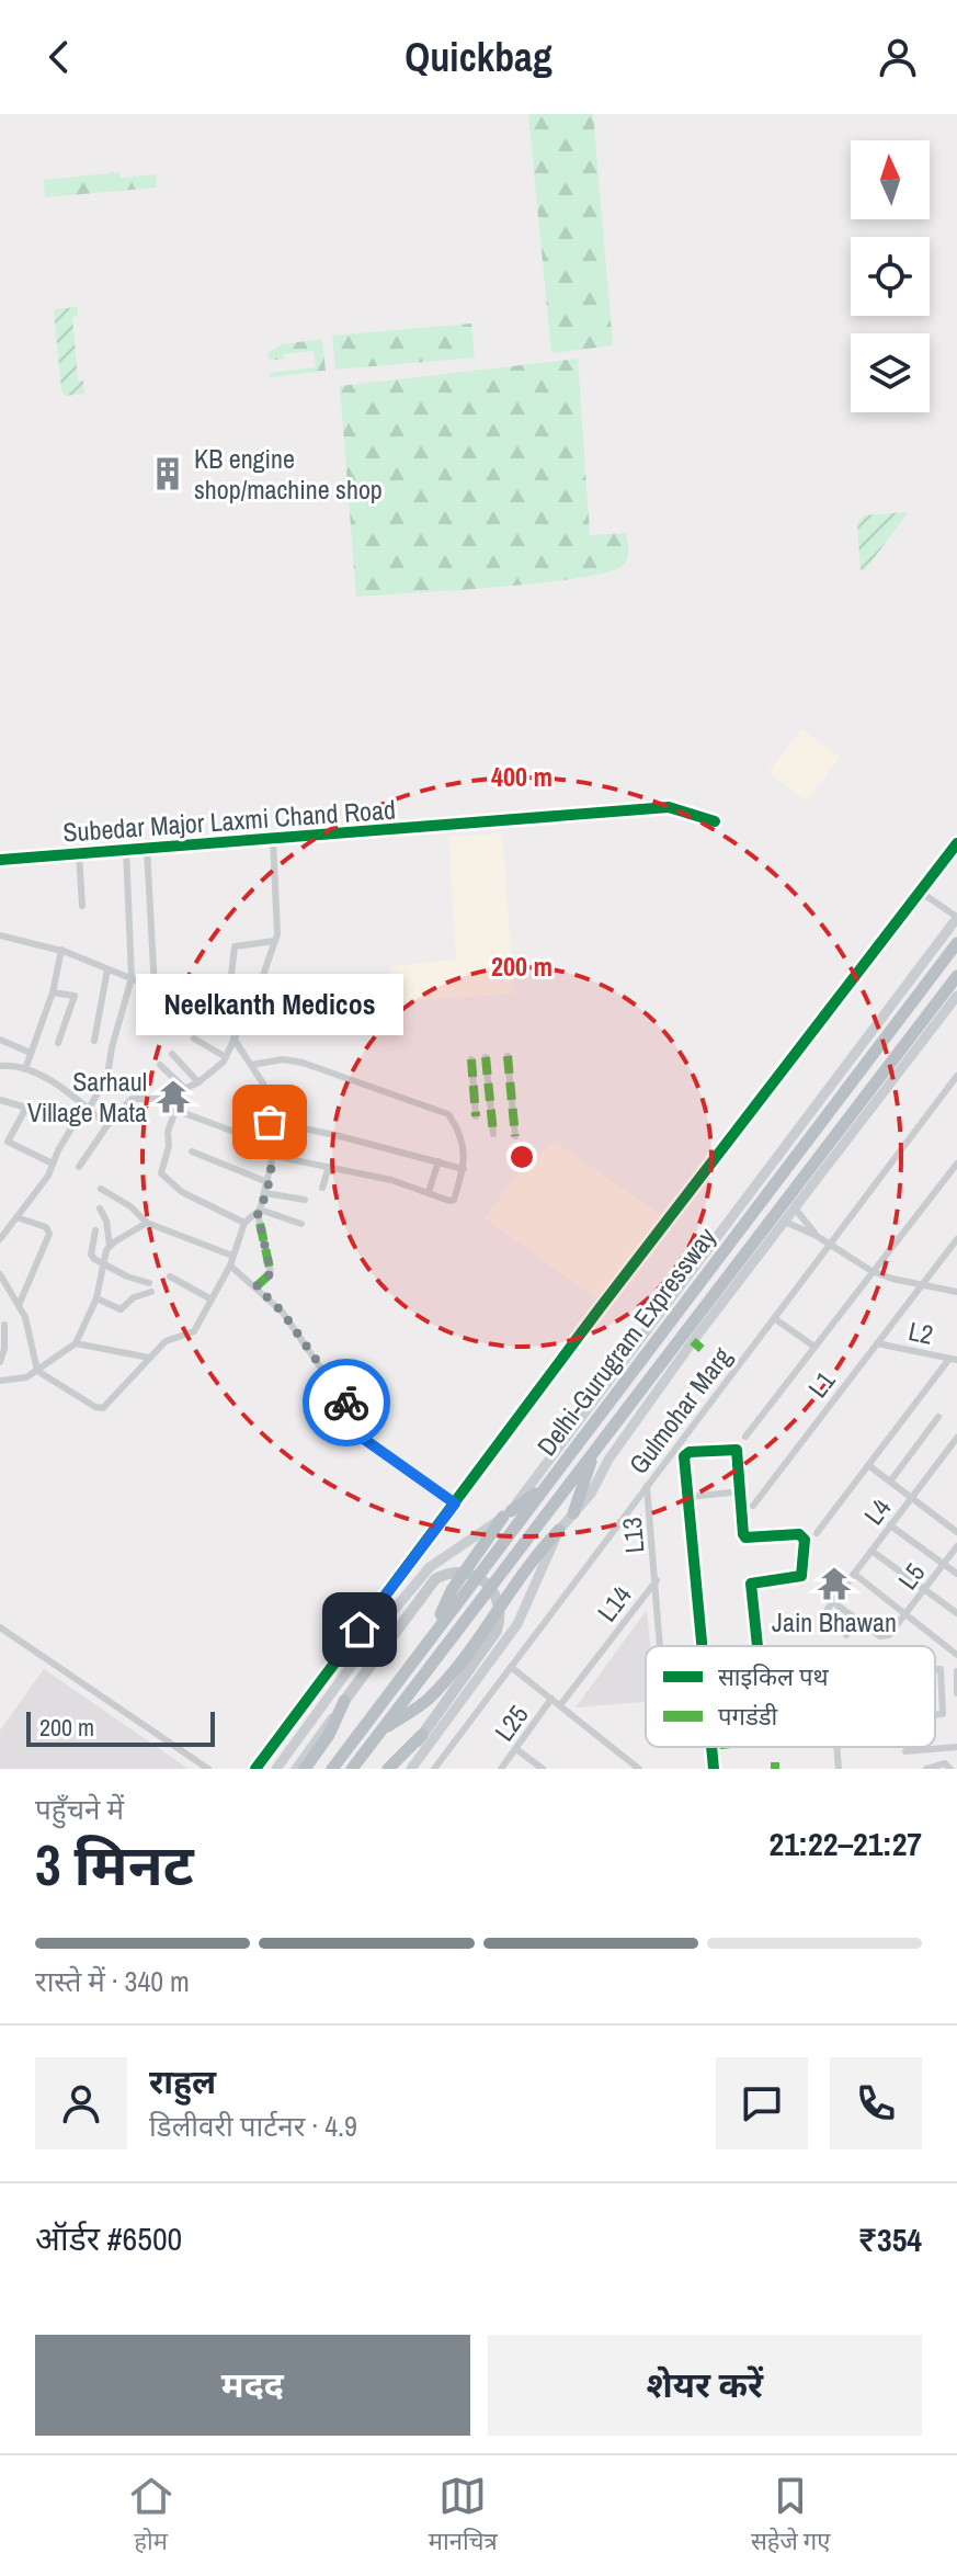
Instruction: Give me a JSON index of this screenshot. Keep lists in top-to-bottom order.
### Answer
{
  "streets": {
    "highway": ["Delhi-Gurugram Expressway"],
    "street": [
      "Subedar Major Laxmi Chand Road",
      "L2",
      "L1",
      "Gulmohar Marg",
      "L4",
      "L13",
      "L5",
      "L14",
      "L25"
    ]
  },
  "crossings": [
    ["L2", "L1"],
    ["Gulmohar Marg", "L13"],
    ["L4", "L5"],
    ["L13", "L14"]
  ],
  "places": {
    "building": ["KB engine shop/machine shop"],
    "temple": ["Sarhaul Village Mata", "Jain Bhawan"],
    "other": ["Neelkanth Medicos"]
  },
  "legend": ["साइकिल पथ", "पगडंडी"],
  "scale_bar": "200 m",
  "north": "top",
  "page": {
    "header": "Quickbag",
    "bubble": "Neelkanth Medicos",
    "scale": "200 m",
    "heading": ["3 मिनट", "पहुँचने में", "21:22–21:27"],
    "panel": [
      "राहुल",
      "डिलीवरी पार्टनर · 4.9",
      "ऑर्डर #6500",
      "₹354"
    ],
    "bar": "रास्ते में · 340 m",
    "buttons": ["मदद", "शेयर करें"],
    "tabs": ["होम", "मानचित्र", "सहेजे गए"]
  },
  "rings": ["400 m", "200 m"]
}
